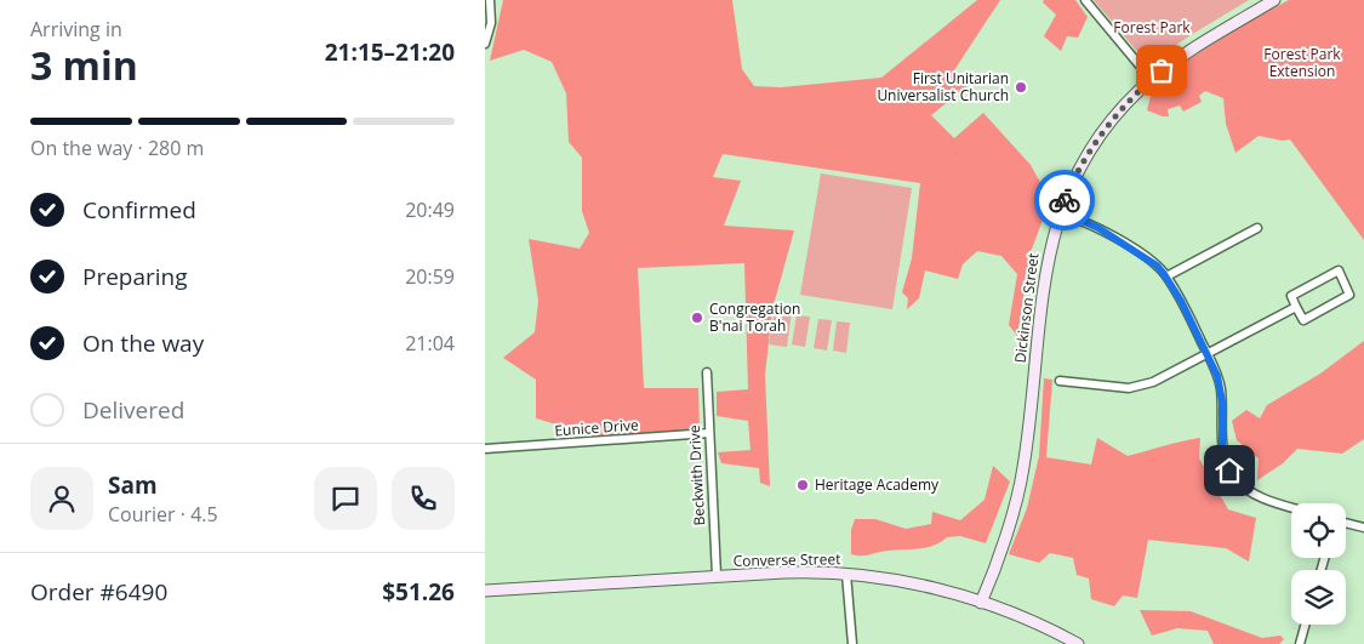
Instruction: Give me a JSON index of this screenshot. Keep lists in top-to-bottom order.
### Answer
{
  "streets": {
    "main road": ["Dickinson Street", "Converse Street"],
    "street": ["Eunice Drive", "Beckwith Drive"]
  },
  "crossings": [
    ["Dickinson Street", "Converse Street"],
    ["Eunice Drive", "Beckwith Drive"],
    ["Beckwith Drive", "Converse Street"]
  ],
  "parks": ["Forest Park", "Forest Park Extension"],
  "places": ["First Unitarian Universalist Church", "Congregation B'nai Torah", "Heritage Academy"],
  "page": {
    "heading": ["3 min", "Arriving in", "21:15–21:20"],
    "panel": [
      "Sam",
      "Courier · 4.5",
      "Order #6490",
      "$51.26"
    ],
    "bar": "On the way · 280 m",
    "list": [
      ["Confirmed", "20:49"],
      ["Preparing", "20:59"],
      ["On the way", "21:04"],
      "Delivered"
    ]
  }
}
